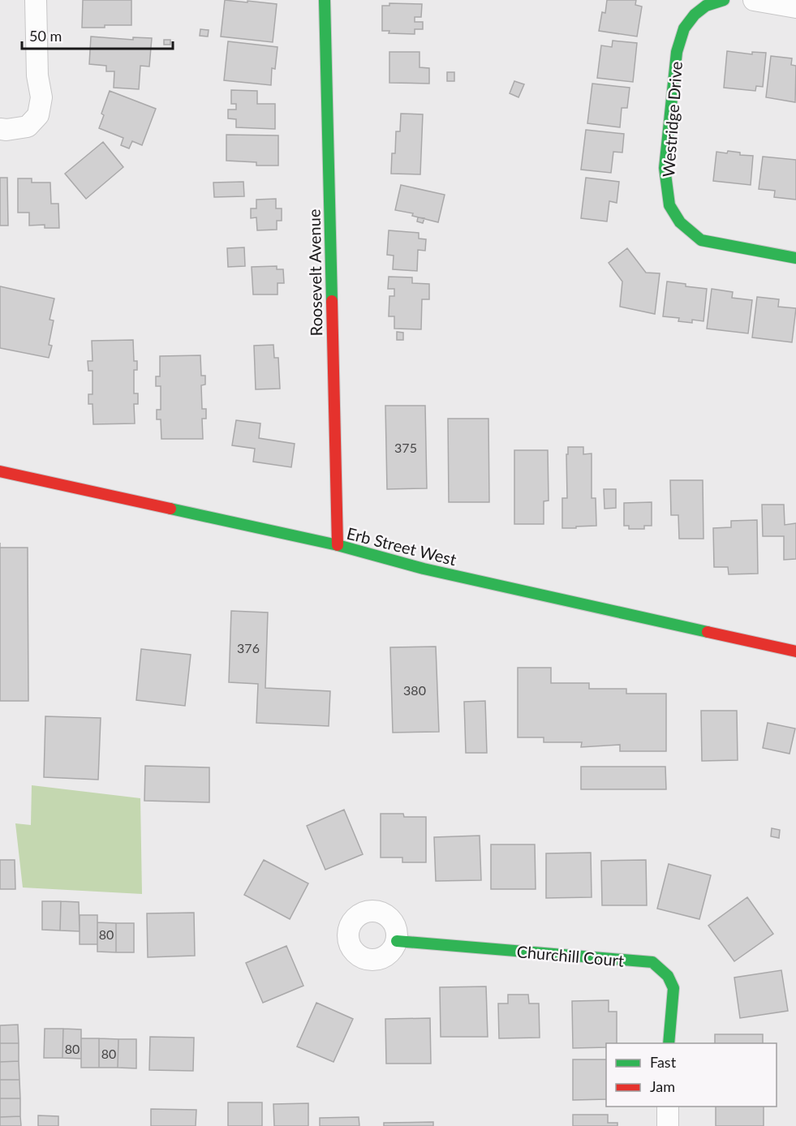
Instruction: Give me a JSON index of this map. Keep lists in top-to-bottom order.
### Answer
{
  "streets": {
    "street": [
      "Westridge Drive",
      "Roosevelt Avenue",
      "Erb Street West",
      "Churchill Court"
    ]
  },
  "crossings": [
    ["Roosevelt Avenue", "Erb Street West"]
  ],
  "house_numbers": [
    "375",
    "376",
    "380",
    "80",
    "80",
    "80"
  ],
  "legend": ["Fast", "Jam"],
  "scale_bar": "50 m"
}
